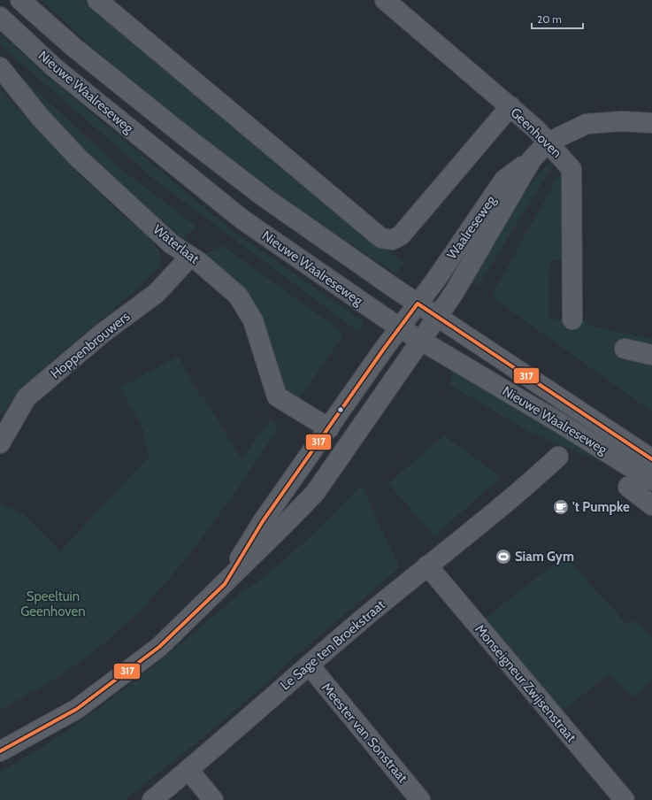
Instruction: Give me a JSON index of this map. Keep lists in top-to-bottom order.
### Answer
{
  "streets": {
    "street": [
      "Nieuwe Waalreseweg",
      "Geenhoven",
      "Waalreseweg",
      "Waterlaat",
      "Hoppenbrouwers",
      "Le Sage ten Broekstraat",
      "Monseigneur Zwijsenstraat",
      "Meester van Sonstraat"
    ]
  },
  "crossings": [
    ["Nieuwe Waalreseweg", "Waalreseweg"],
    ["Geenhoven", "Waalreseweg"],
    ["Waalreseweg", "Waterlaat"],
    ["Waterlaat", "Hoppenbrouwers"],
    ["Le Sage ten Broekstraat", "Monseigneur Zwijsenstraat"],
    ["Le Sage ten Broekstraat", "Meester van Sonstraat"]
  ],
  "parks": ["Speeltuin Geenhoven"],
  "places": {
    "cafe": ["'t Pumpke"],
    "sports": ["Siam Gym"]
  },
  "lines": ["transit line 317"],
  "scale_bar": "20 m"
}
